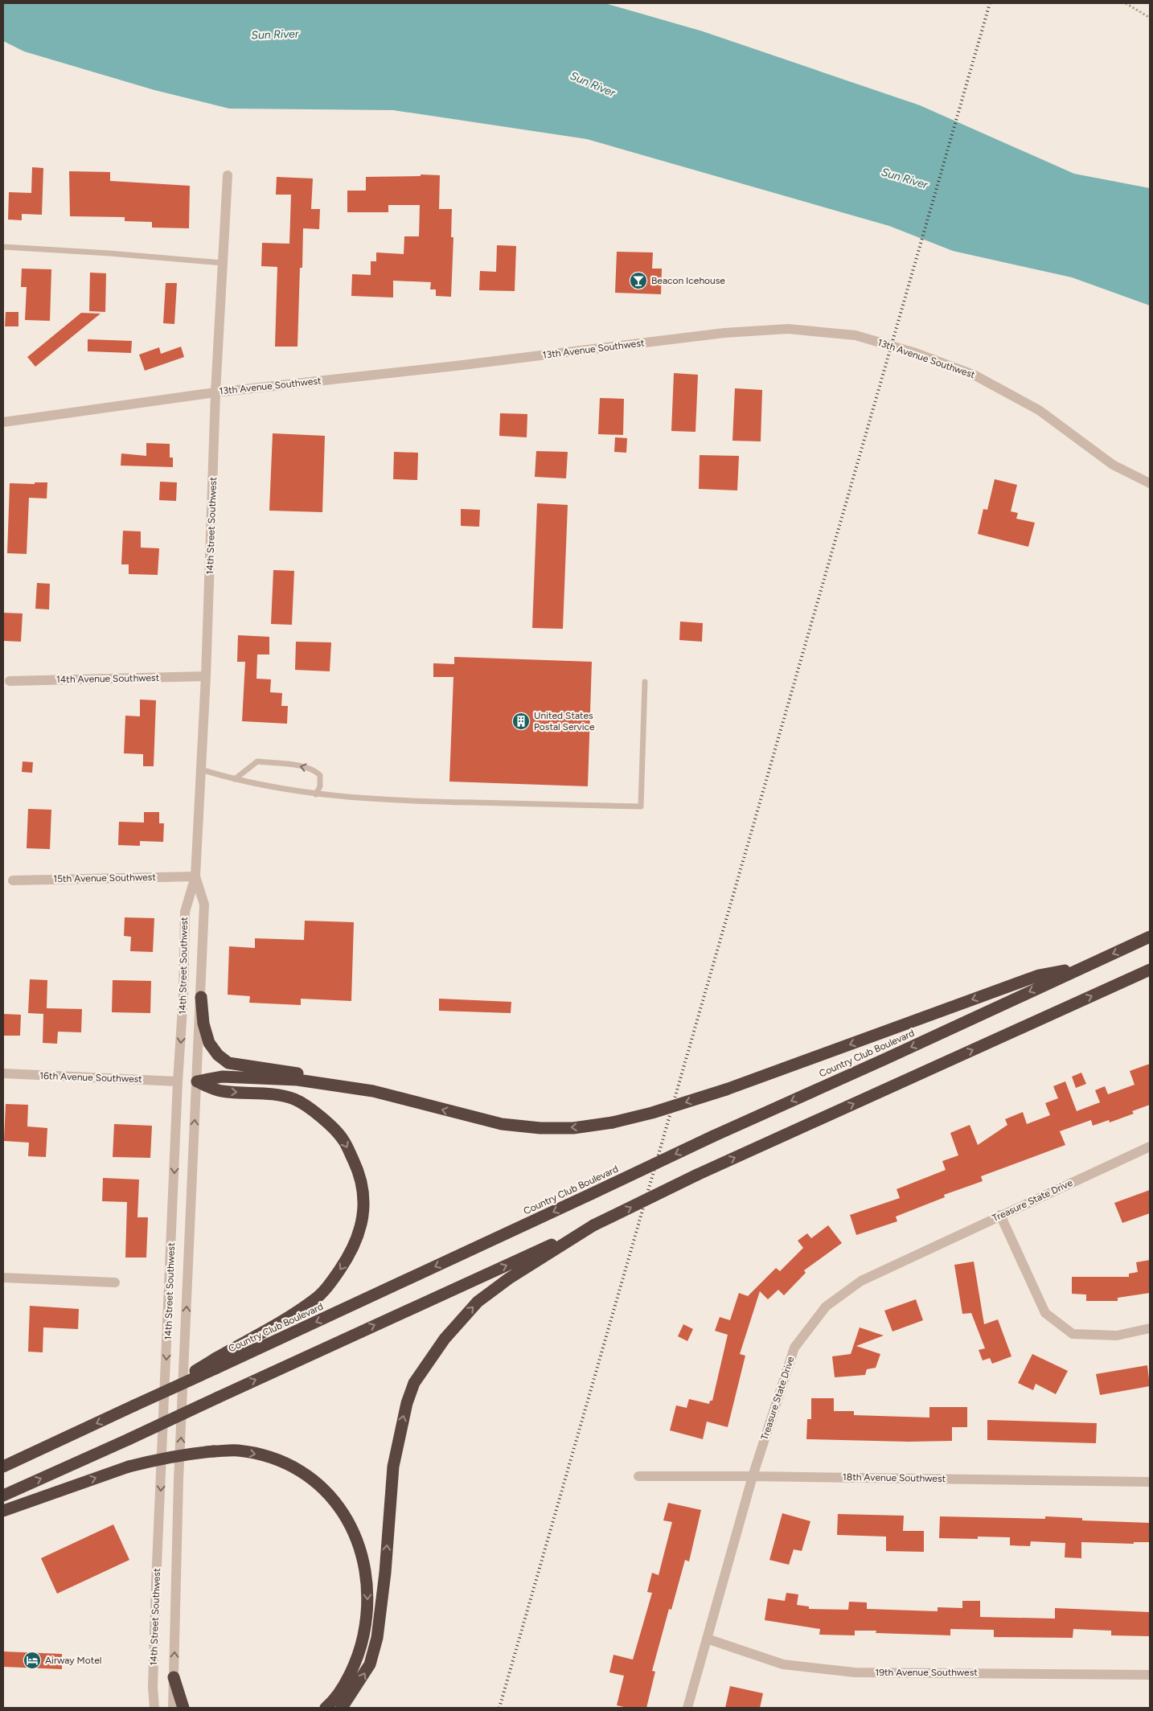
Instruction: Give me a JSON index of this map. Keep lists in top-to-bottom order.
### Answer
{
  "streets": {
    "highway": ["Country Club Boulevard"],
    "street": [
      "13th Avenue Southwest",
      "14th Street Southwest",
      "14th Avenue Southwest",
      "15th Avenue Southwest",
      "16th Avenue Southwest",
      "Treasure State Drive",
      "18th Avenue Southwest",
      "19th Avenue Southwest"
    ]
  },
  "crossings": [
    ["13th Avenue Southwest", "14th Street Southwest"],
    ["14th Street Southwest", "14th Avenue Southwest"],
    ["14th Street Southwest", "15th Avenue Southwest"],
    ["14th Street Southwest", "16th Avenue Southwest"],
    ["Treasure State Drive", "18th Avenue Southwest"],
    ["Treasure State Drive", "19th Avenue Southwest"]
  ],
  "water": ["Sun River"],
  "places": {
    "bar": ["Beacon Icehouse"],
    "building": ["United States Postal Service"],
    "hotel": ["Airway Motel"]
  }
}
